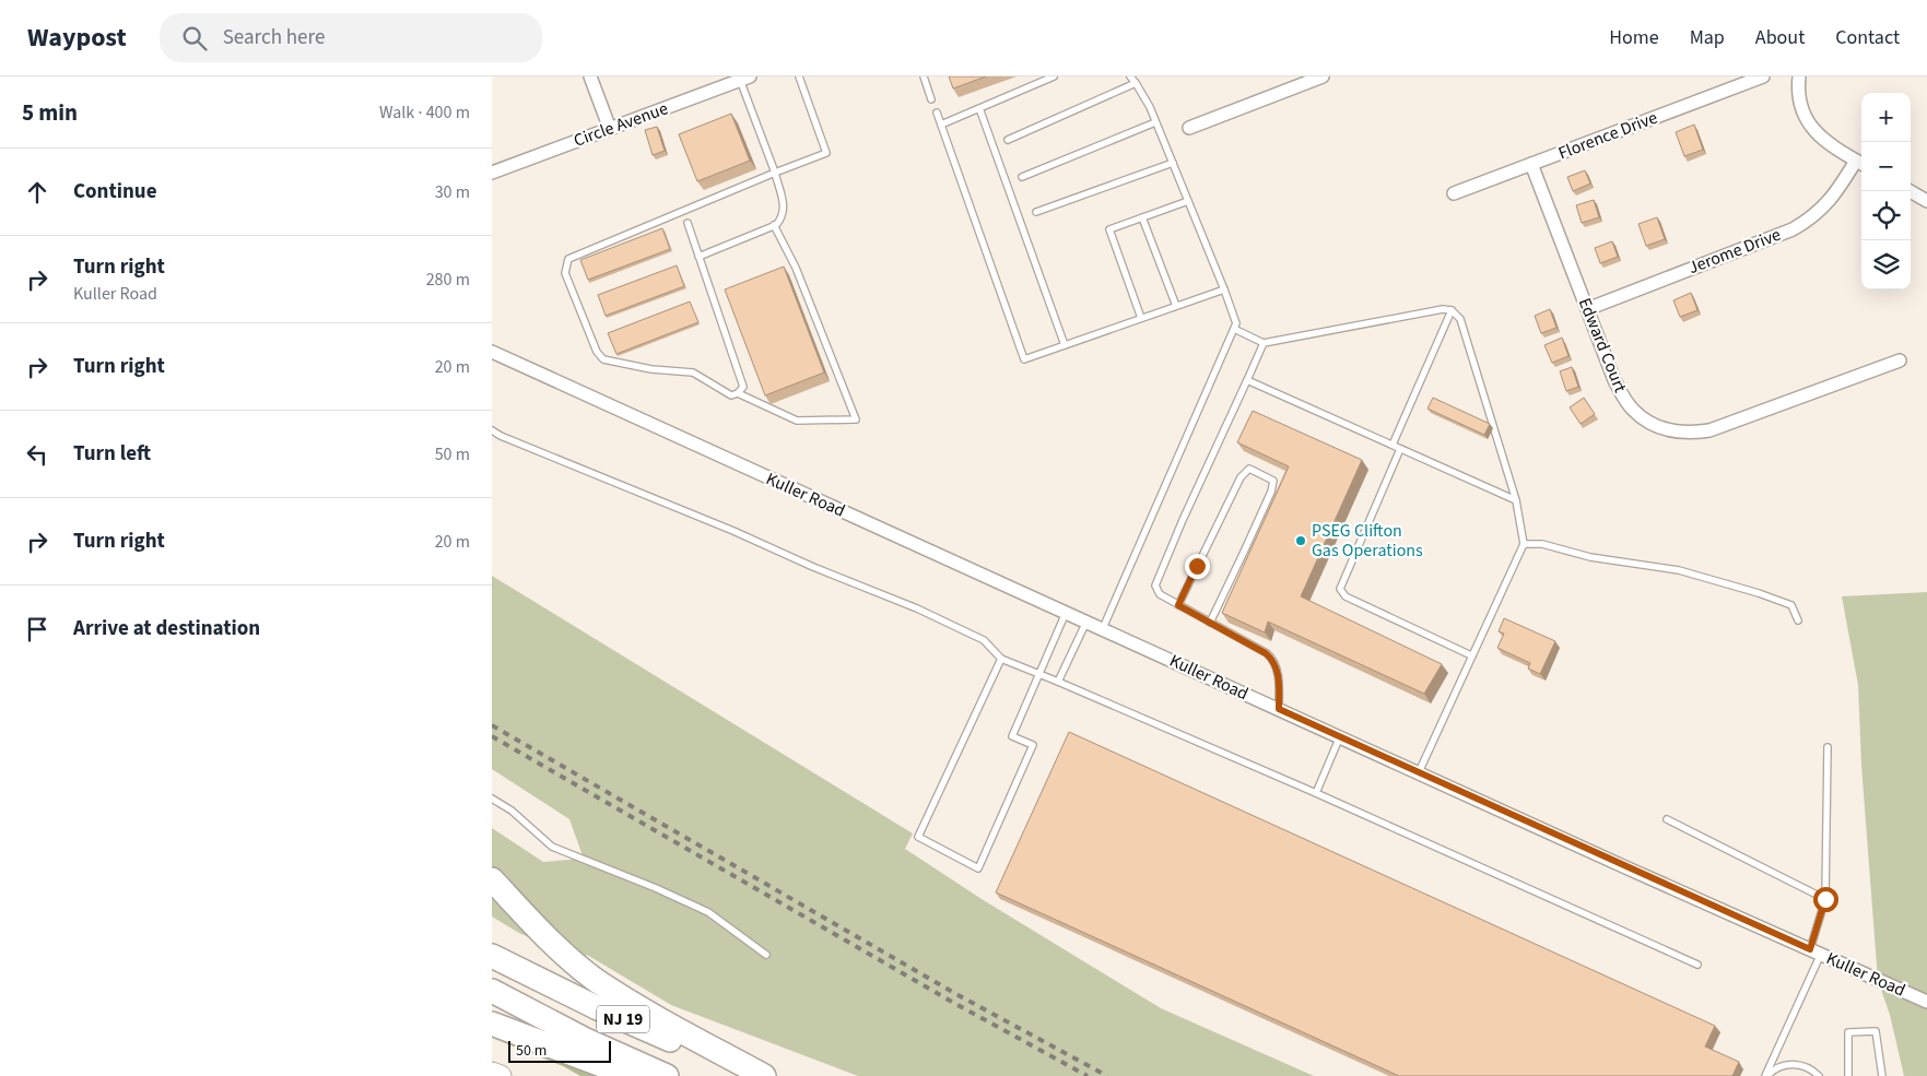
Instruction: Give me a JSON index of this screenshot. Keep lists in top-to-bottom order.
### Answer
{
  "streets": {
    "highway": ["NJ 19"],
    "street": [
      "Circle Avenue",
      "Florence Drive",
      "Jerome Drive",
      "Edward Court",
      "Kuller Road"
    ]
  },
  "crossings": [
    ["Florence Drive", "Edward Court"],
    ["Jerome Drive", "Edward Court"]
  ],
  "places": ["PSEG Clifton Gas Operations"],
  "scale_bar": "50 m",
  "page": {
    "header": "Waypost",
    "search": "Search here",
    "nav": [
      "Home",
      "Map",
      "About",
      "Contact"
    ],
    "heading": ["5 min", "Walk · 400 m"],
    "map_buttons": ["+", "−"],
    "list": [
      ["Continue", "30 m"],
      ["Turn right", "Kuller Road", "280 m"],
      ["Turn right", "20 m"],
      ["Turn left", "50 m"],
      ["Turn right", "20 m"],
      "Arrive at destination"
    ],
    "scale": "50 m"
  }
}
